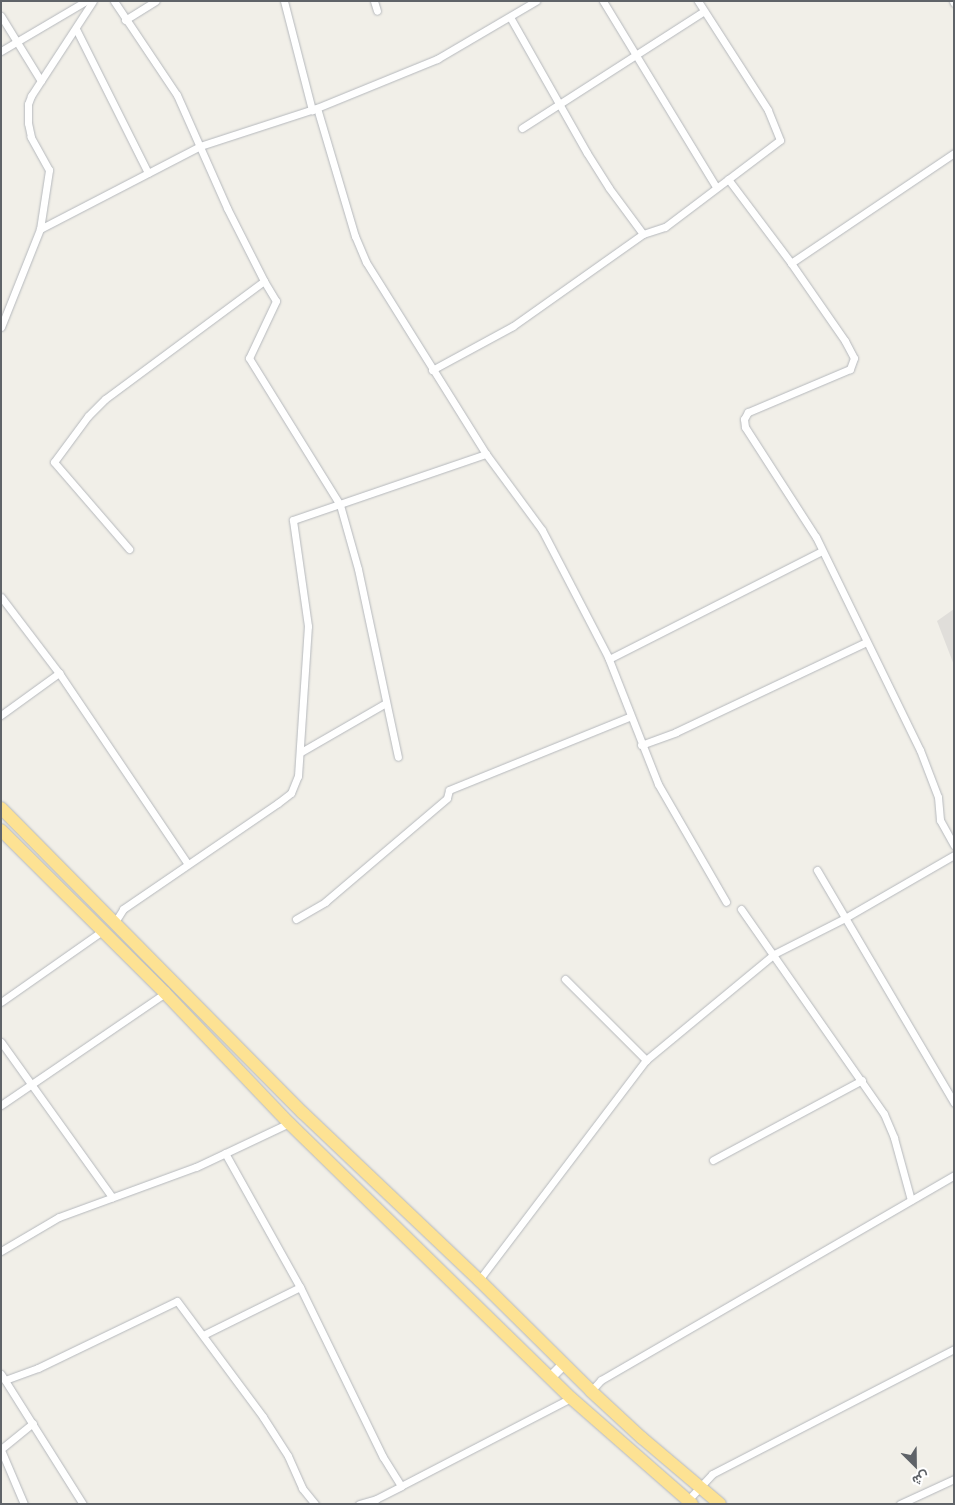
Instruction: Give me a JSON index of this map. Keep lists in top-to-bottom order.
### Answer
{
  "north": "bottom right"
}
